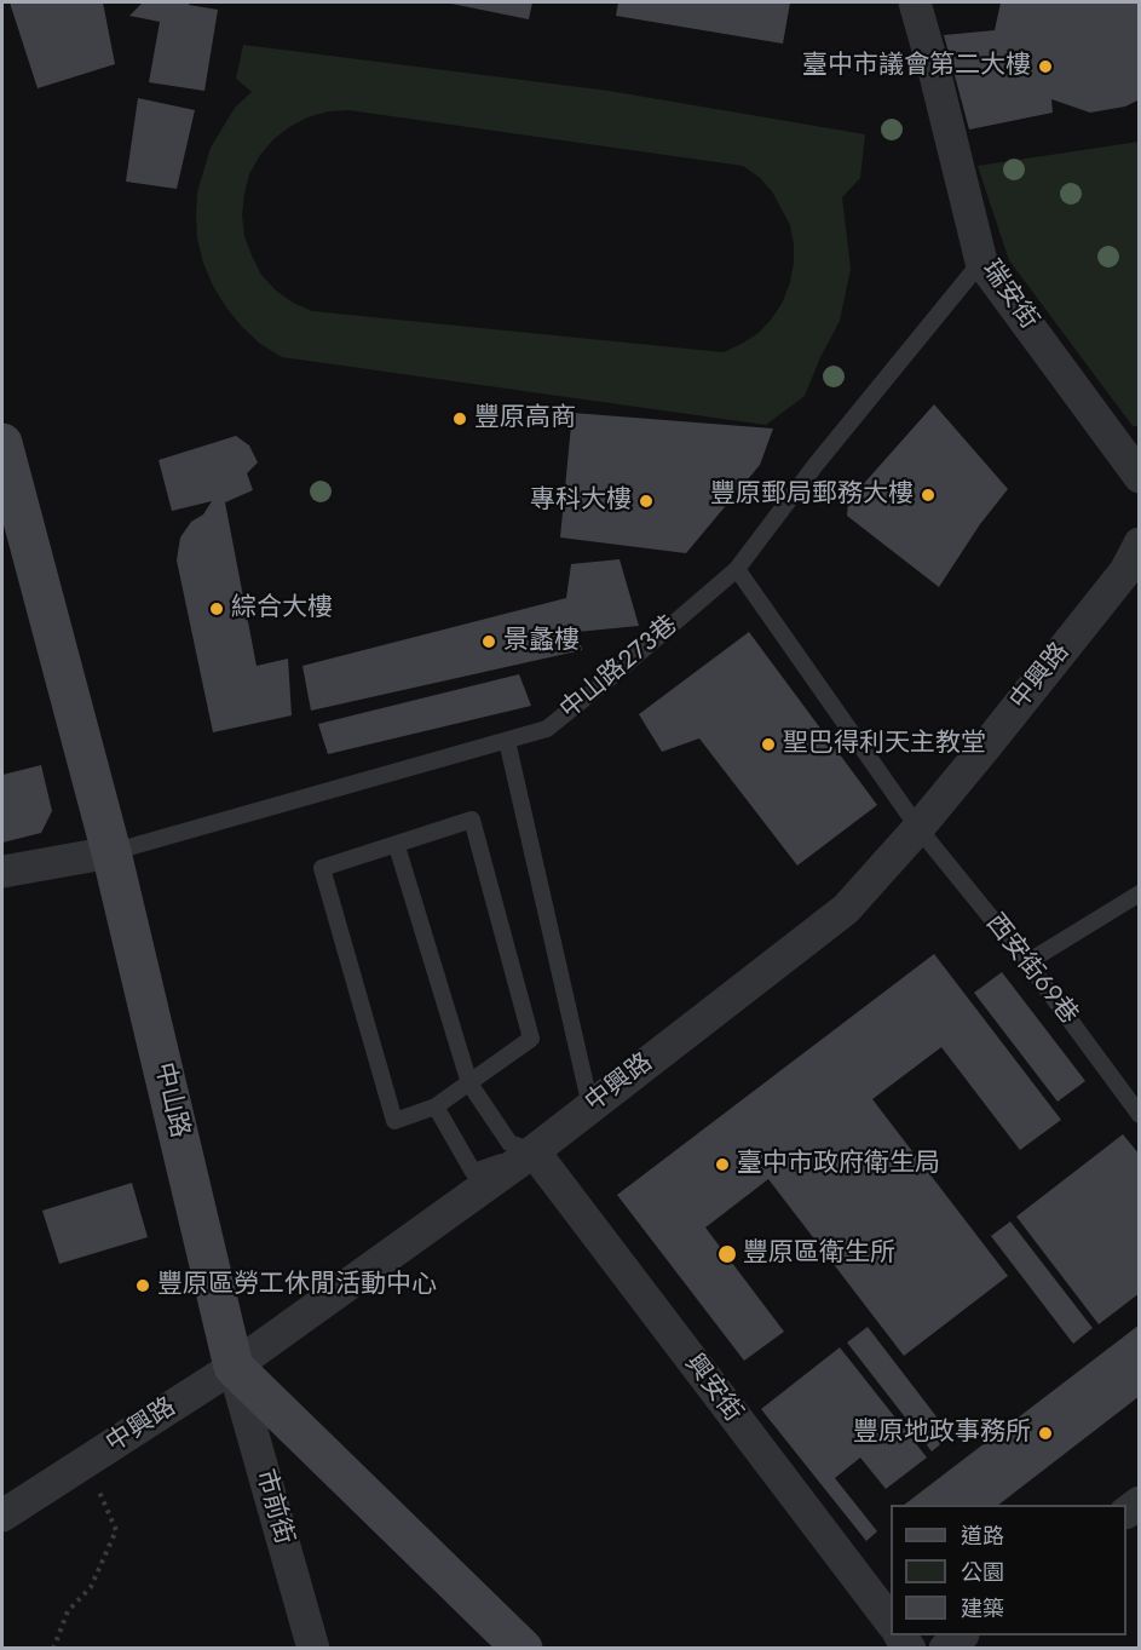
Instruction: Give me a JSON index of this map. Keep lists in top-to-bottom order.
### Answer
{
  "streets": {
    "street": [
      "瑞安街",
      "中興路",
      "中山路",
      "興安街",
      "市前街"
    ],
    "lane": ["中山路273巷", "西安街69巷"]
  },
  "crossings": [
    ["瑞安街", "中山路273巷"],
    ["中山路273巷", "西安街69巷"],
    ["中山路273巷", "中山路"],
    ["中興路", "西安街69巷"],
    ["中興路", "中山路"],
    ["中興路", "興安街"],
    ["中興路", "市前街"],
    ["中山路", "市前街"]
  ],
  "places": [
    "臺中市議會第二大樓",
    "豐原高商",
    "豐原郵局郵務大樓",
    "專科大樓",
    "綜合大樓",
    "景蠡樓",
    "聖巴得利天主教堂",
    "臺中市政府衛生局",
    "豐原區衛生所",
    "豐原區勞工休閒活動中心",
    "豐原地政事務所"
  ],
  "legend": ["道路", "公園", "建築"]
}
